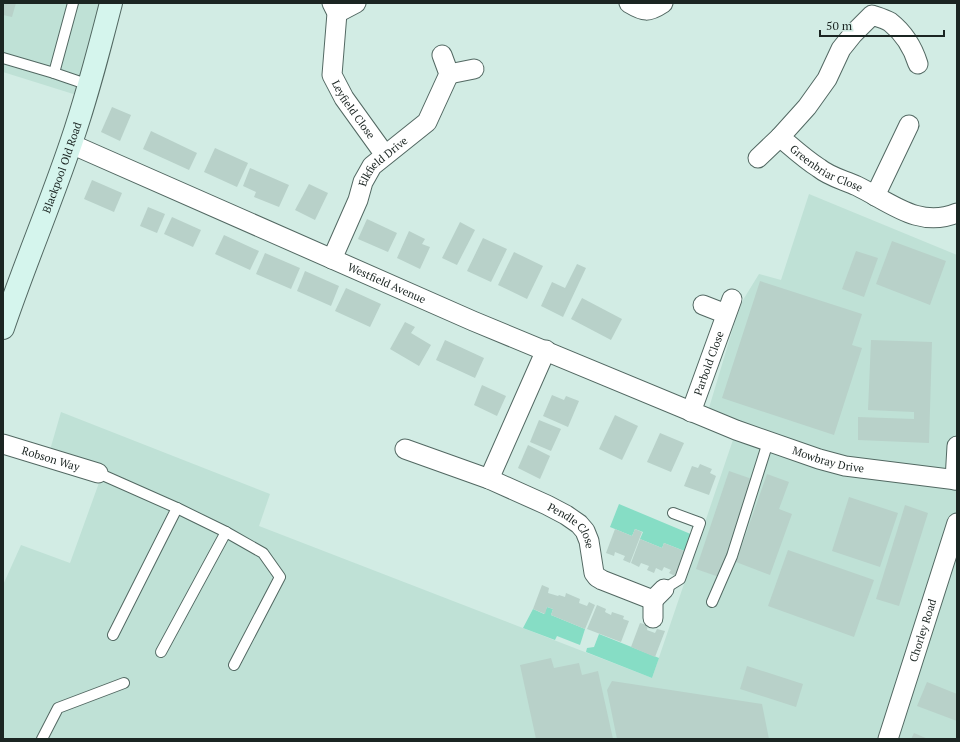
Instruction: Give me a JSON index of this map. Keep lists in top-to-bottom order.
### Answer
{
  "streets": {
    "main road": ["Blackpool Old Road"],
    "street": [
      "Leyfield Close",
      "Elkfield Drive",
      "Greenbriar Close",
      "Westfield Avenue",
      "Parbold Close",
      "Robson Way",
      "Mowbray Drive",
      "Pendle Close",
      "Chorley Road"
    ]
  },
  "crossings": [
    ["Leyfield Close", "Elkfield Drive"],
    ["Elkfield Drive", "Westfield Avenue"],
    ["Blackpool Old Road", "Westfield Avenue"],
    ["Westfield Avenue", "Parbold Close"],
    ["Westfield Avenue", "Mowbray Drive"],
    ["Parbold Close", "Mowbray Drive"]
  ],
  "scale_bar": "50 m"
}
